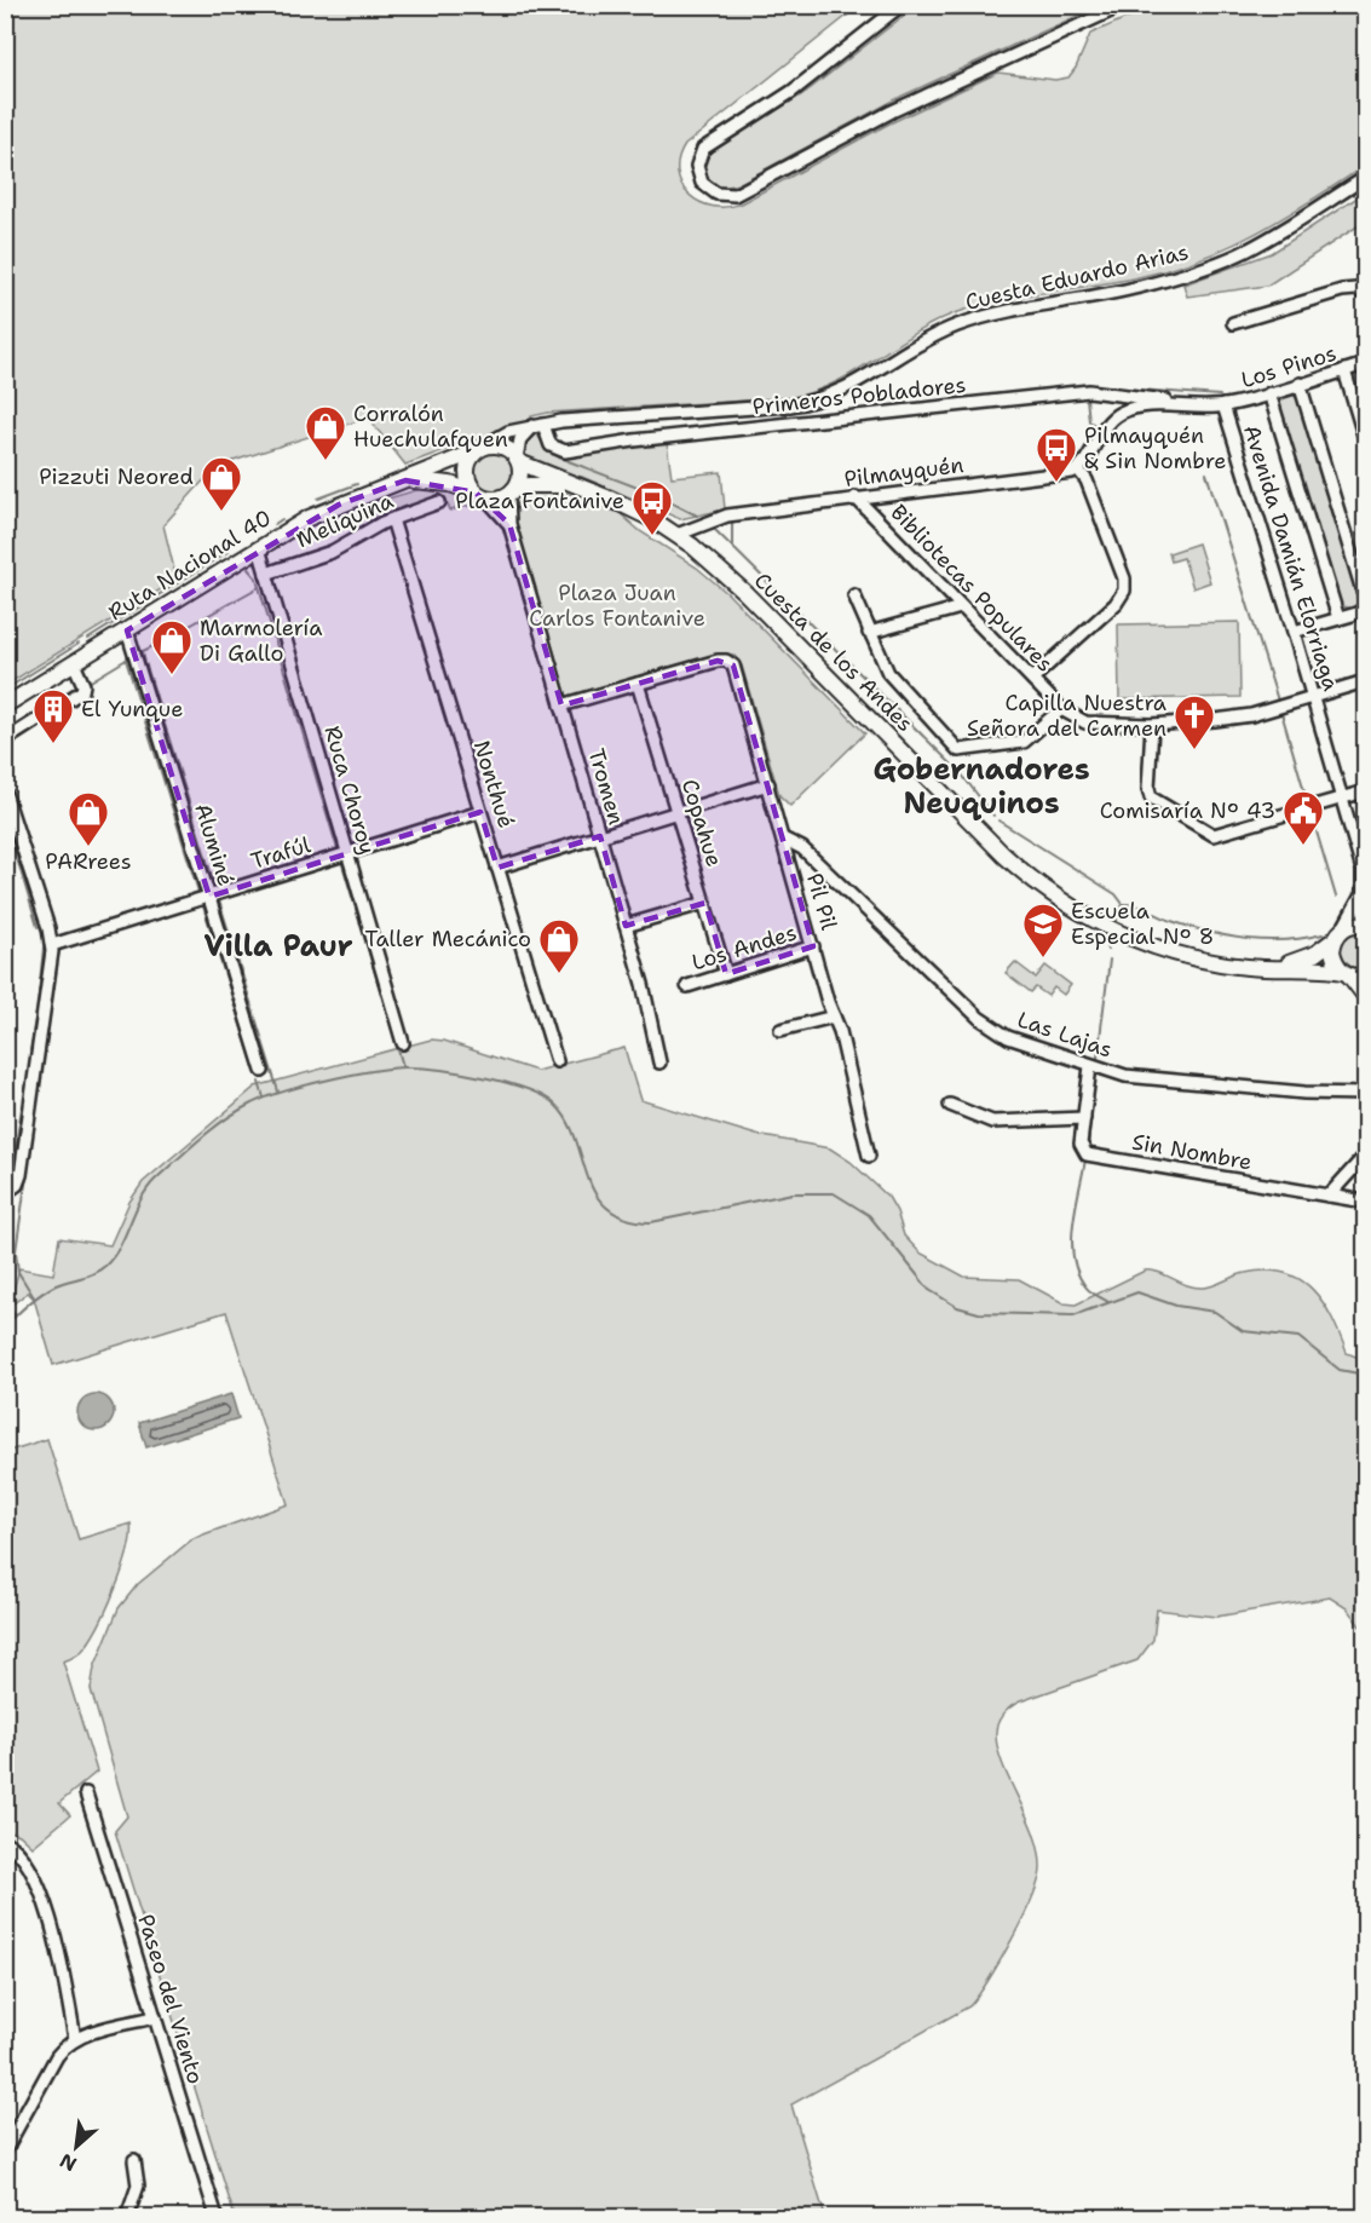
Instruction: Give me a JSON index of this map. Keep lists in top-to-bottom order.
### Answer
{
  "streets": {
    "main road": ["Ruta Nacional 40", "Cuesta de los Andes"],
    "street": [
      "Cuesta Eduardo Arias",
      "Los Pinos",
      "Primeros Pobladores",
      "Pilmayquén",
      "Meliquina",
      "Avenida Damián Elorriaga",
      "Bibliotecas Populares",
      "Nonthué",
      "Tromen",
      "Ruca Choroy",
      "Copahue",
      "Aluminé",
      "Trafúl",
      "Pil Pil",
      "Los Andes",
      "Las Lajas",
      "Sin Nombre",
      "Paseo del Viento"
    ]
  },
  "crossings": [
    ["Cuesta Eduardo Arias", "Primeros Pobladores"],
    ["Cuesta Eduardo Arias", "Ruta Nacional 40"],
    ["Cuesta Eduardo Arias", "Cuesta de los Andes"],
    ["Cuesta Eduardo Arias", "Tromen"],
    ["Los Pinos", "Avenida Damián Elorriaga"],
    ["Pilmayquén", "Bibliotecas Populares"],
    ["Pilmayquén", "Cuesta de los Andes"],
    ["Meliquina", "Nonthué"],
    ["Meliquina", "Ruca Choroy"],
    ["Avenida Damián Elorriaga", "Bibliotecas Populares"],
    ["Ruta Nacional 40", "Cuesta de los Andes"],
    ["Ruta Nacional 40", "Tromen"],
    ["Ruta Nacional 40", "Ruca Choroy"],
    ["Ruta Nacional 40", "Aluminé"],
    ["Cuesta de los Andes", "Tromen"],
    ["Nonthué", "Trafúl"],
    ["Ruca Choroy", "Trafúl"],
    ["Copahue", "Pil Pil"],
    ["Copahue", "Los Andes"],
    ["Aluminé", "Trafúl"],
    ["Pil Pil", "Los Andes"],
    ["Pil Pil", "Las Lajas"],
    ["Las Lajas", "Sin Nombre"]
  ],
  "districts": ["Gobernadores Neuquinos", "Villa Paur"],
  "parks": ["Plaza Juan Carlos Fontanive"],
  "places": {
    "shop": [
      "Corralón Huechulafquen",
      "Pizzuti Neored",
      "Marmolería Di Gallo",
      "PARrees",
      "Taller Mecánico"
    ],
    "bus stop": ["Pilmayquén & Sin Nombre", "Plaza Fontanive"],
    "building": ["El Yunque"],
    "church": ["Capilla Nuestra Señora del Carmen"],
    "public building": ["Comisaría N° 43"],
    "school or university": ["Escuela Especial N° 8"]
  },
  "north": "bottom left"
}
